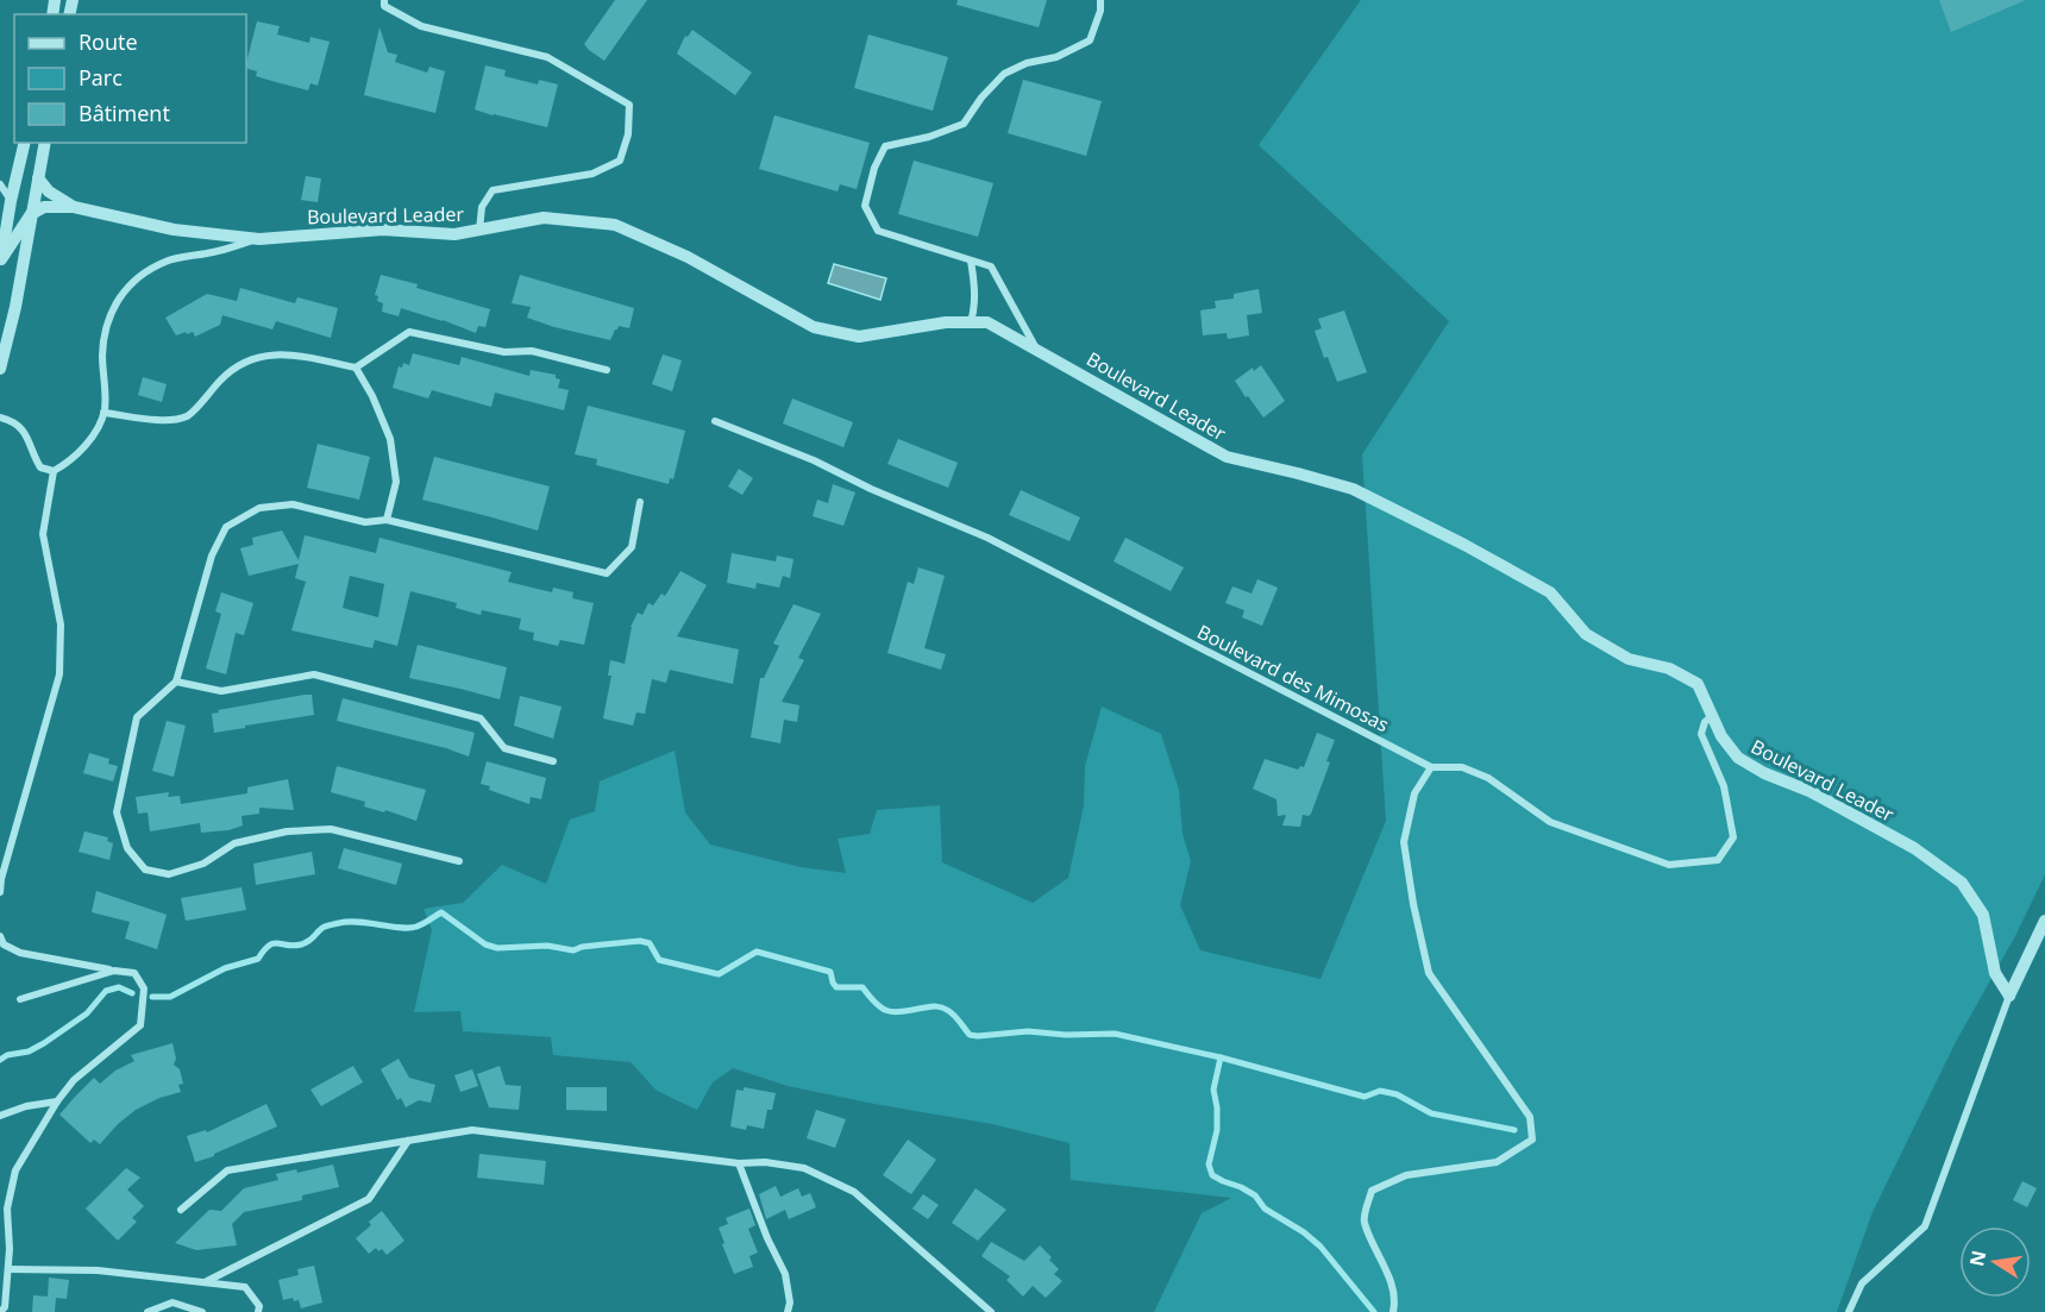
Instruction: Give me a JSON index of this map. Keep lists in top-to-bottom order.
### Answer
{
  "streets": {
    "street": ["Boulevard Leader", "Boulevard des Mimosas"]
  },
  "crossings": [
    ["Boulevard Leader", "Boulevard des Mimosas"]
  ],
  "legend": ["Route", "Parc", "Bâtiment"],
  "north": "left"
}
